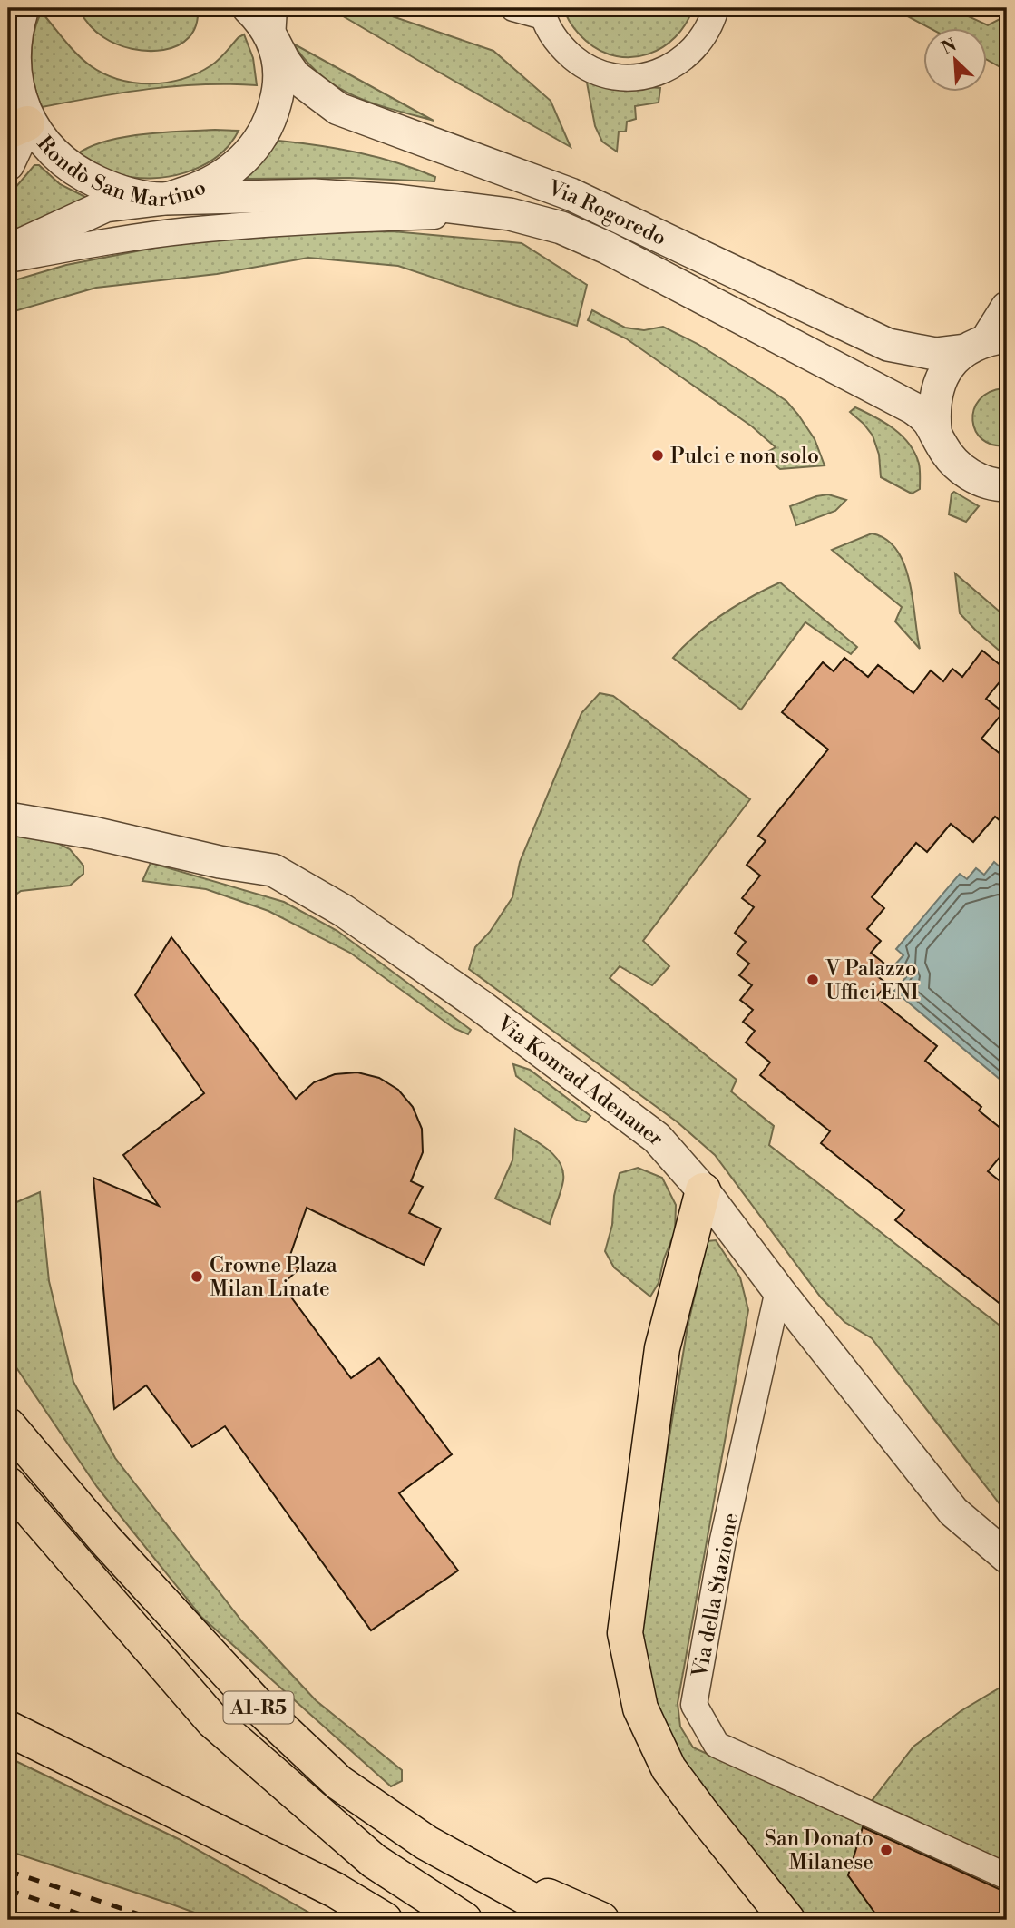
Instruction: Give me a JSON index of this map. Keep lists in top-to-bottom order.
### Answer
{
  "streets": {
    "highway": ["A1-R5"],
    "street": [
      "Rondò San Martino",
      "Via Rogoredo",
      "Via Konrad Adenauer",
      "Via della Stazione"
    ]
  },
  "crossings": [
    ["Rondò San Martino", "Via Rogoredo"],
    ["Via Konrad Adenauer", "Via della Stazione"]
  ],
  "places": [
    "Pulci e non solo",
    "V Palazzo Uffici ENI",
    "Crowne Plaza Milan Linate",
    "San Donato Milanese"
  ],
  "north": "top left"
}
